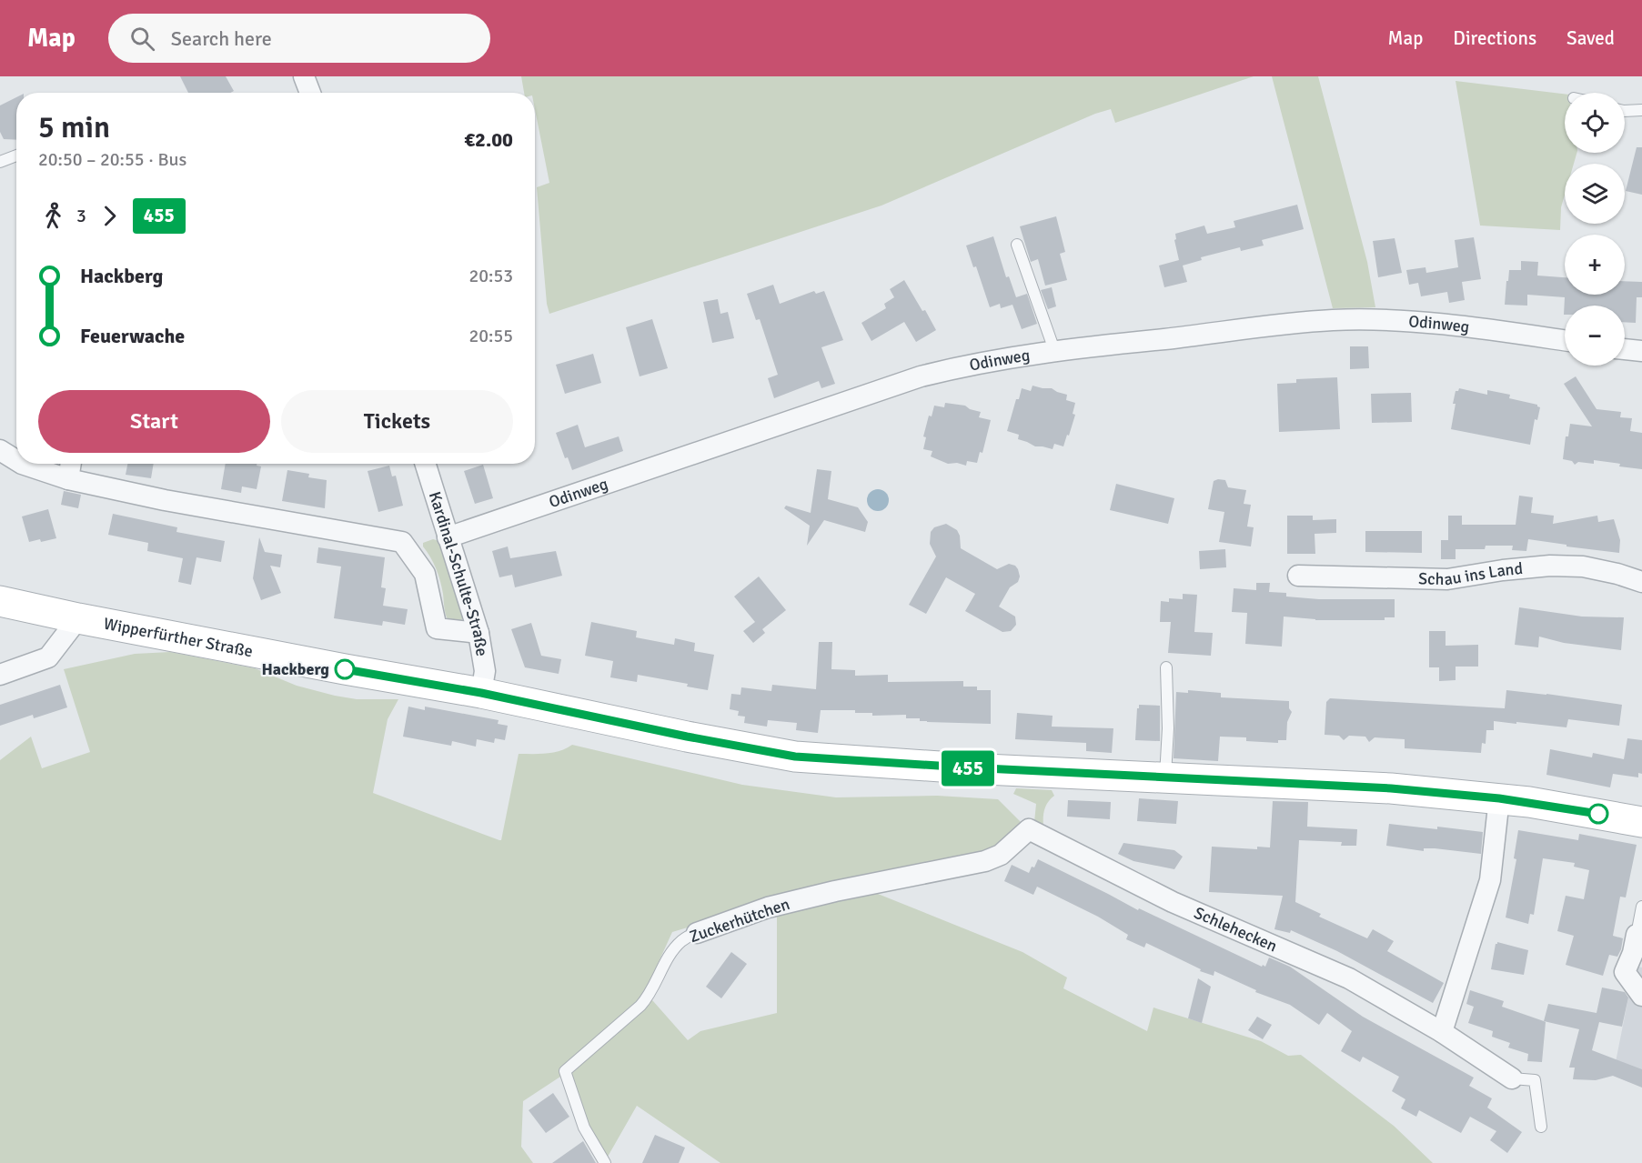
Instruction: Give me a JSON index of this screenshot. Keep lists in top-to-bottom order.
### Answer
{
  "streets": {
    "main road": ["Wipperfürther Straße"],
    "street": [
      "Odinweg",
      "Schau ins Land",
      "Kardinal-Schulte-Straße",
      "Zuckerhütchen",
      "Schlehecken"
    ]
  },
  "crossings": [
    ["Odinweg", "Kardinal-Schulte-Straße"],
    ["Kardinal-Schulte-Straße", "Wipperfürther Straße"],
    ["Zuckerhütchen", "Schlehecken"]
  ],
  "places": ["Hackberg"],
  "lines": ["bus line 455"],
  "page": {
    "header": "Map",
    "search": "Search here",
    "nav": ["Map", "Directions", "Saved"],
    "on_map": "455",
    "map_buttons": ["+", "−"],
    "heading": ["5 min", "20:50 – 20:55 · Bus", "€2.00"],
    "legs": ["3", "455"],
    "list": [
      {
        "name": "Hackberg",
        "value": "20:53"
      },
      {
        "name": "Feuerwache",
        "value": "20:55"
      }
    ],
    "buttons": ["Start", "Tickets"]
  }
}
